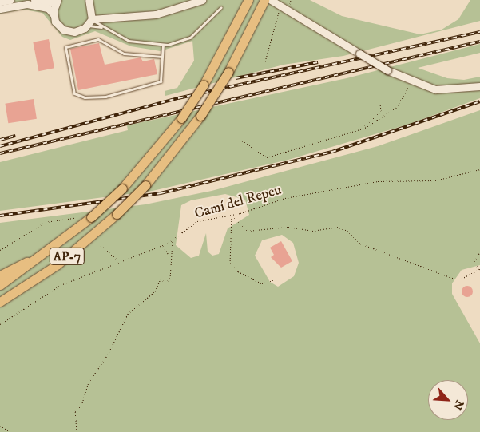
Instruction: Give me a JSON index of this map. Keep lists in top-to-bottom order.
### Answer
{
  "streets": {
    "highway": ["AP-7"],
    "path": ["Camí del Repeu"]
  },
  "north": "bottom right"
}
